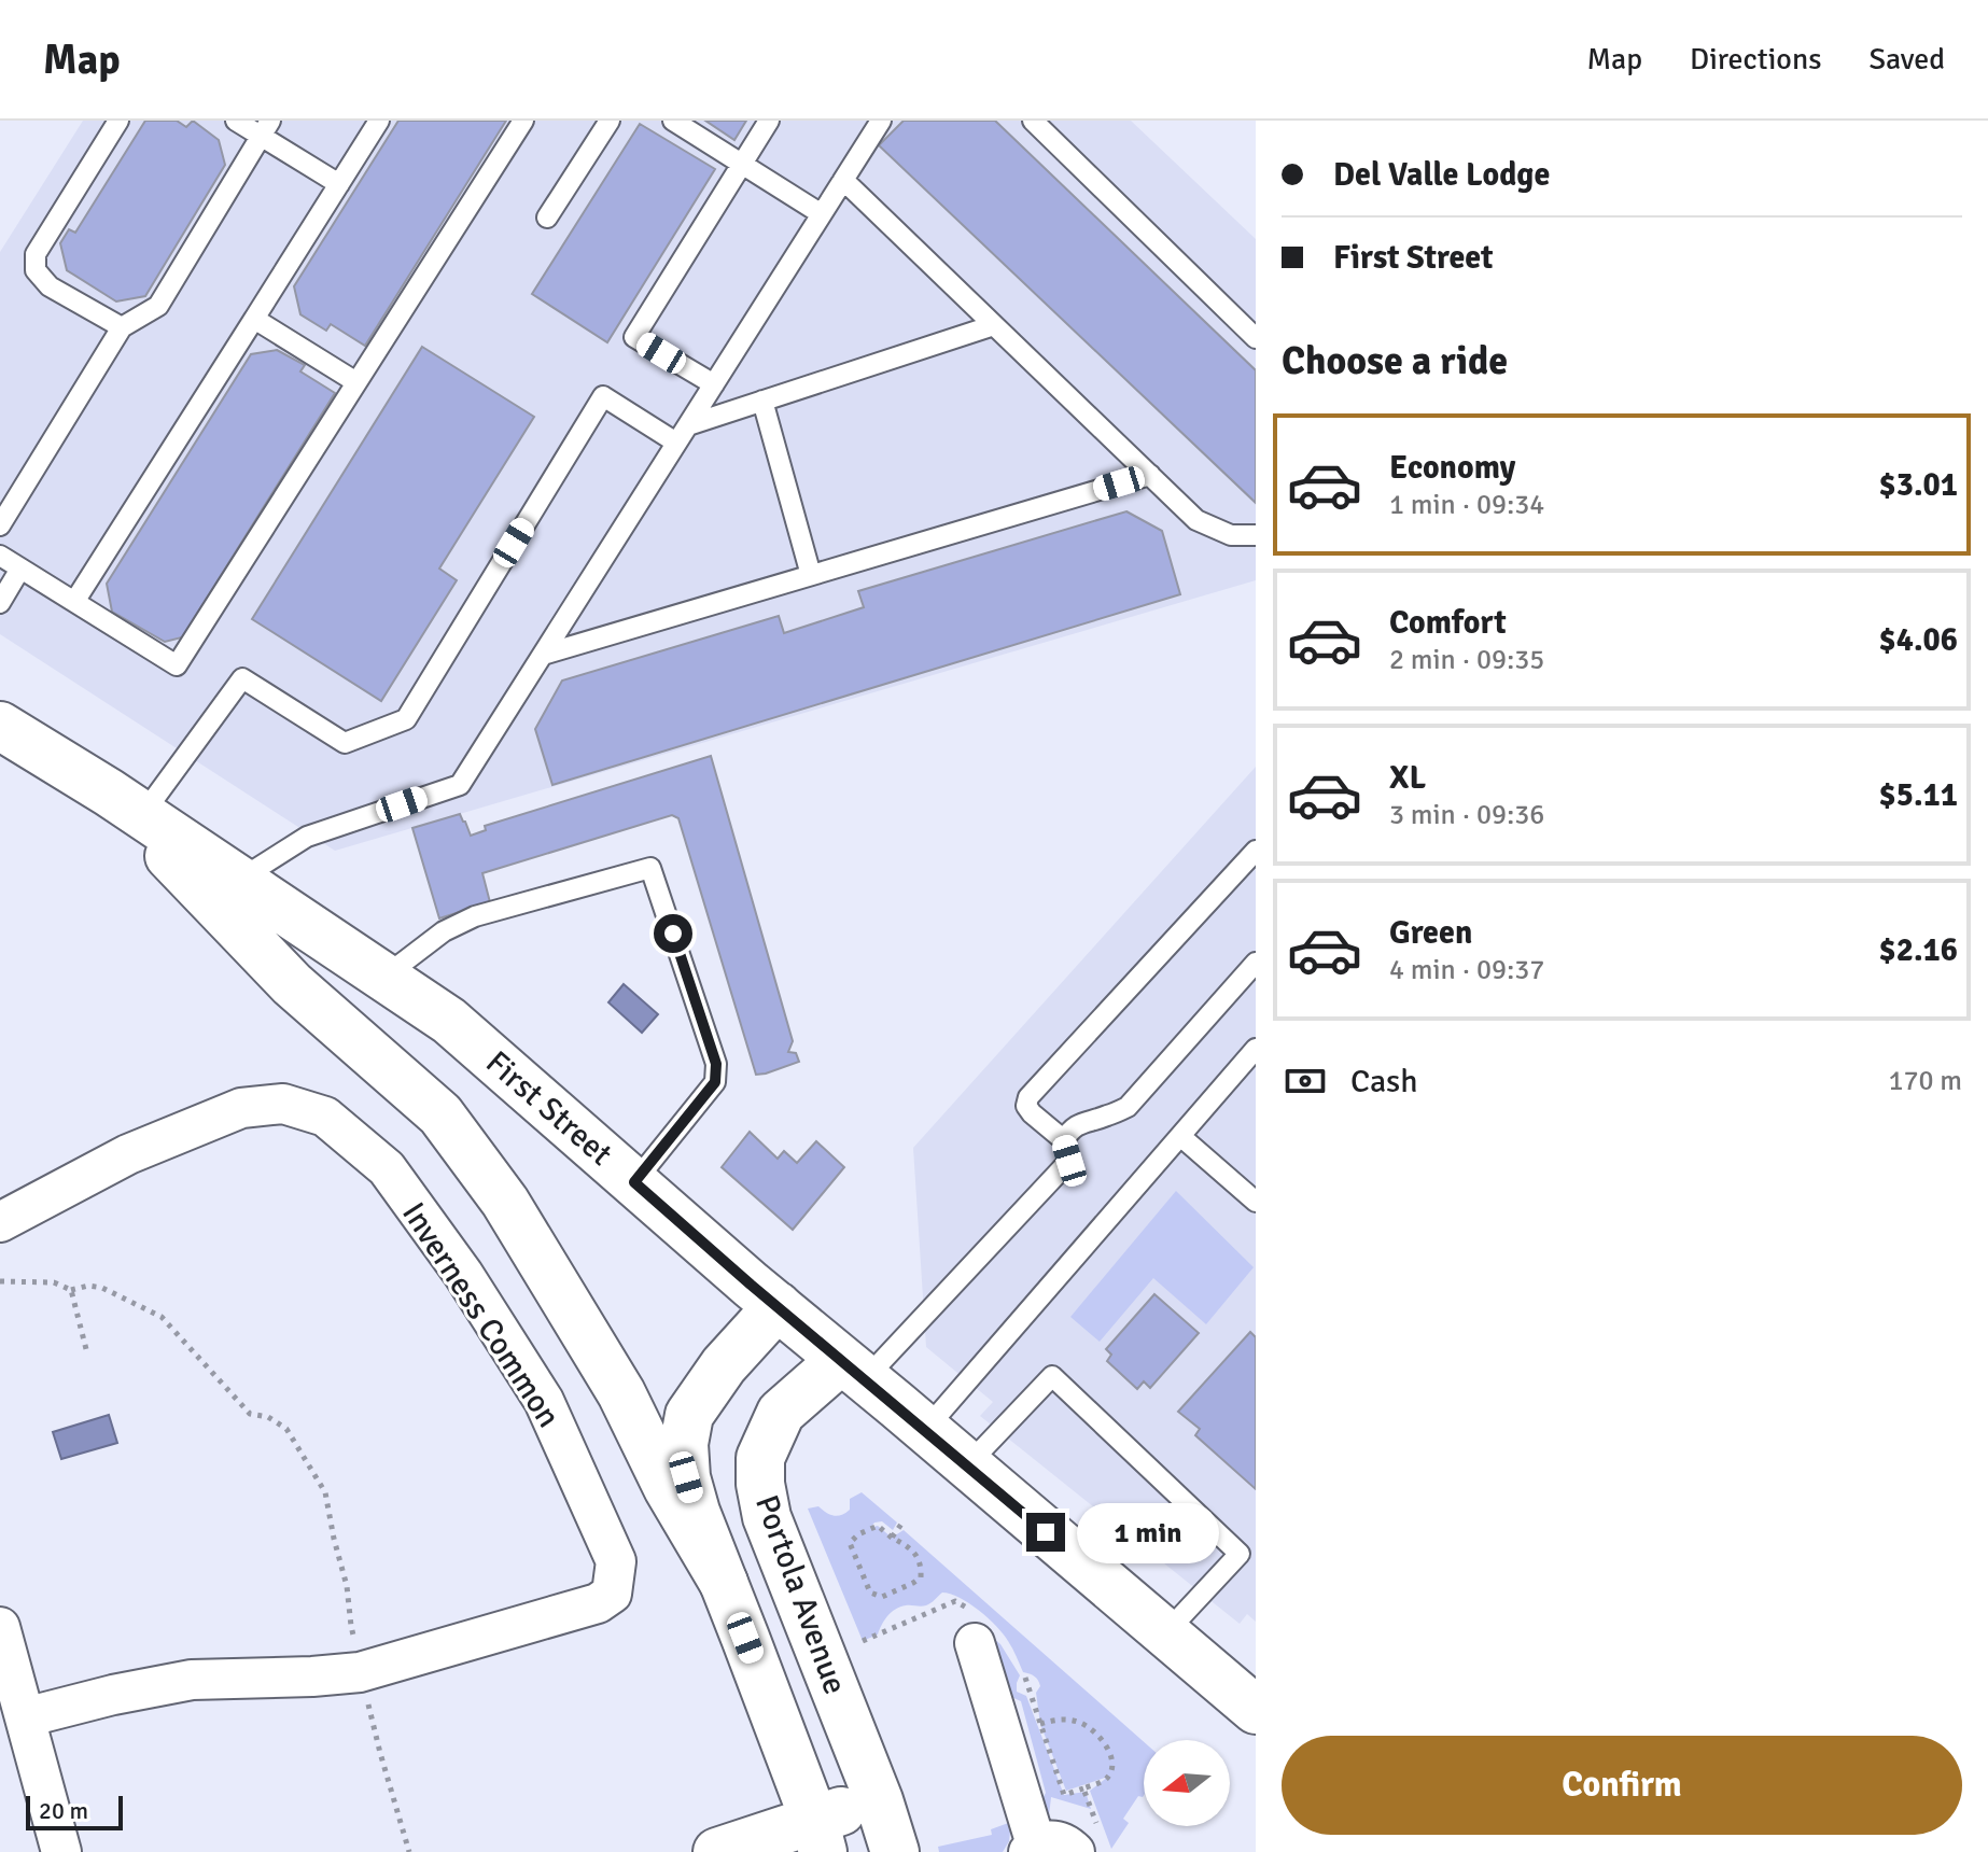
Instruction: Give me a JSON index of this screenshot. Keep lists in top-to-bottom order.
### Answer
{
  "streets": {
    "main road": ["First Street", "Portola Avenue"],
    "street": ["Inverness Common"]
  },
  "crossings": [
    ["First Street", "Portola Avenue"]
  ],
  "scale_bar": "20 m",
  "north": "left",
  "page": {
    "header": "Map",
    "nav": ["Map", "Directions", "Saved"],
    "banner": ["Del Valle Lodge", "First Street"],
    "heading": "Choose a ride",
    "list": [
      {
        "name": "Economy",
        "note": "1 min · 09:34",
        "value": "$3.01"
      },
      {
        "name": "Comfort",
        "note": "2 min · 09:35",
        "value": "$4.06"
      },
      {
        "name": "XL",
        "note": "3 min · 09:36",
        "value": "$5.11"
      },
      {
        "name": "Green",
        "note": "4 min · 09:37",
        "value": "$2.16"
      }
    ],
    "pay": ["Cash", "170 m"],
    "bubble": "1 min",
    "buttons": "Confirm",
    "scale": "20 m"
  }
}
